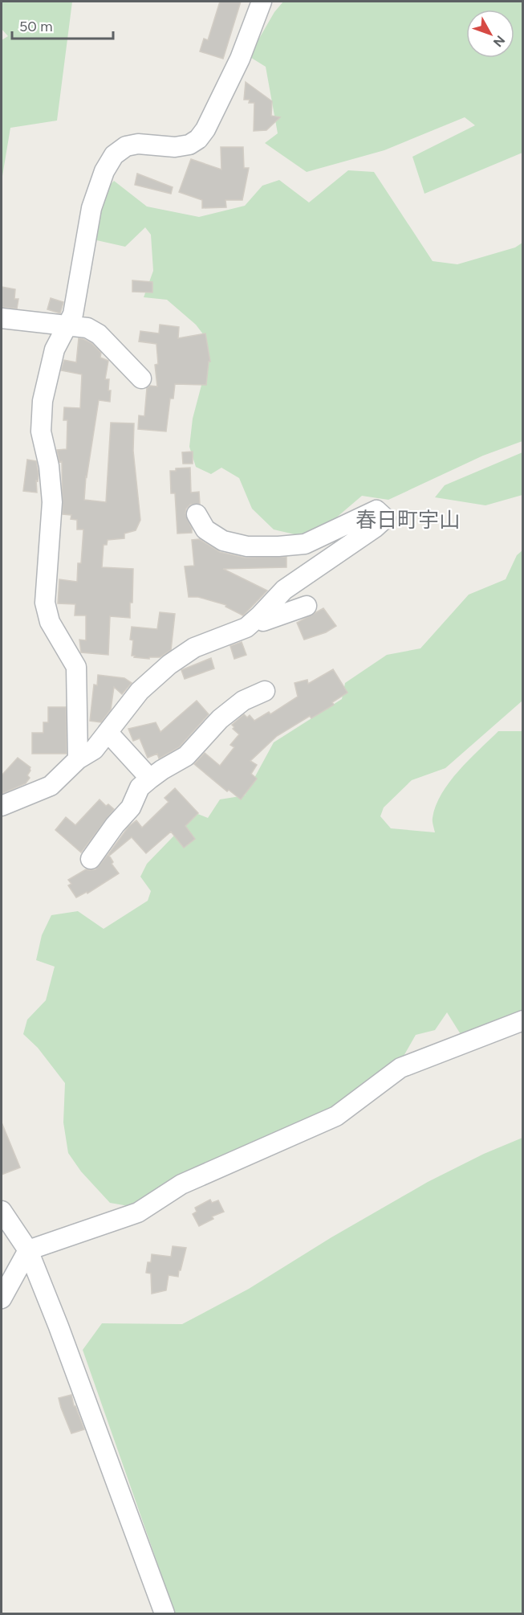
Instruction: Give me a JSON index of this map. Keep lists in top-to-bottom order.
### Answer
{
  "districts": ["春日町宇山"],
  "scale_bar": "50 m",
  "north": "bottom right"
}
